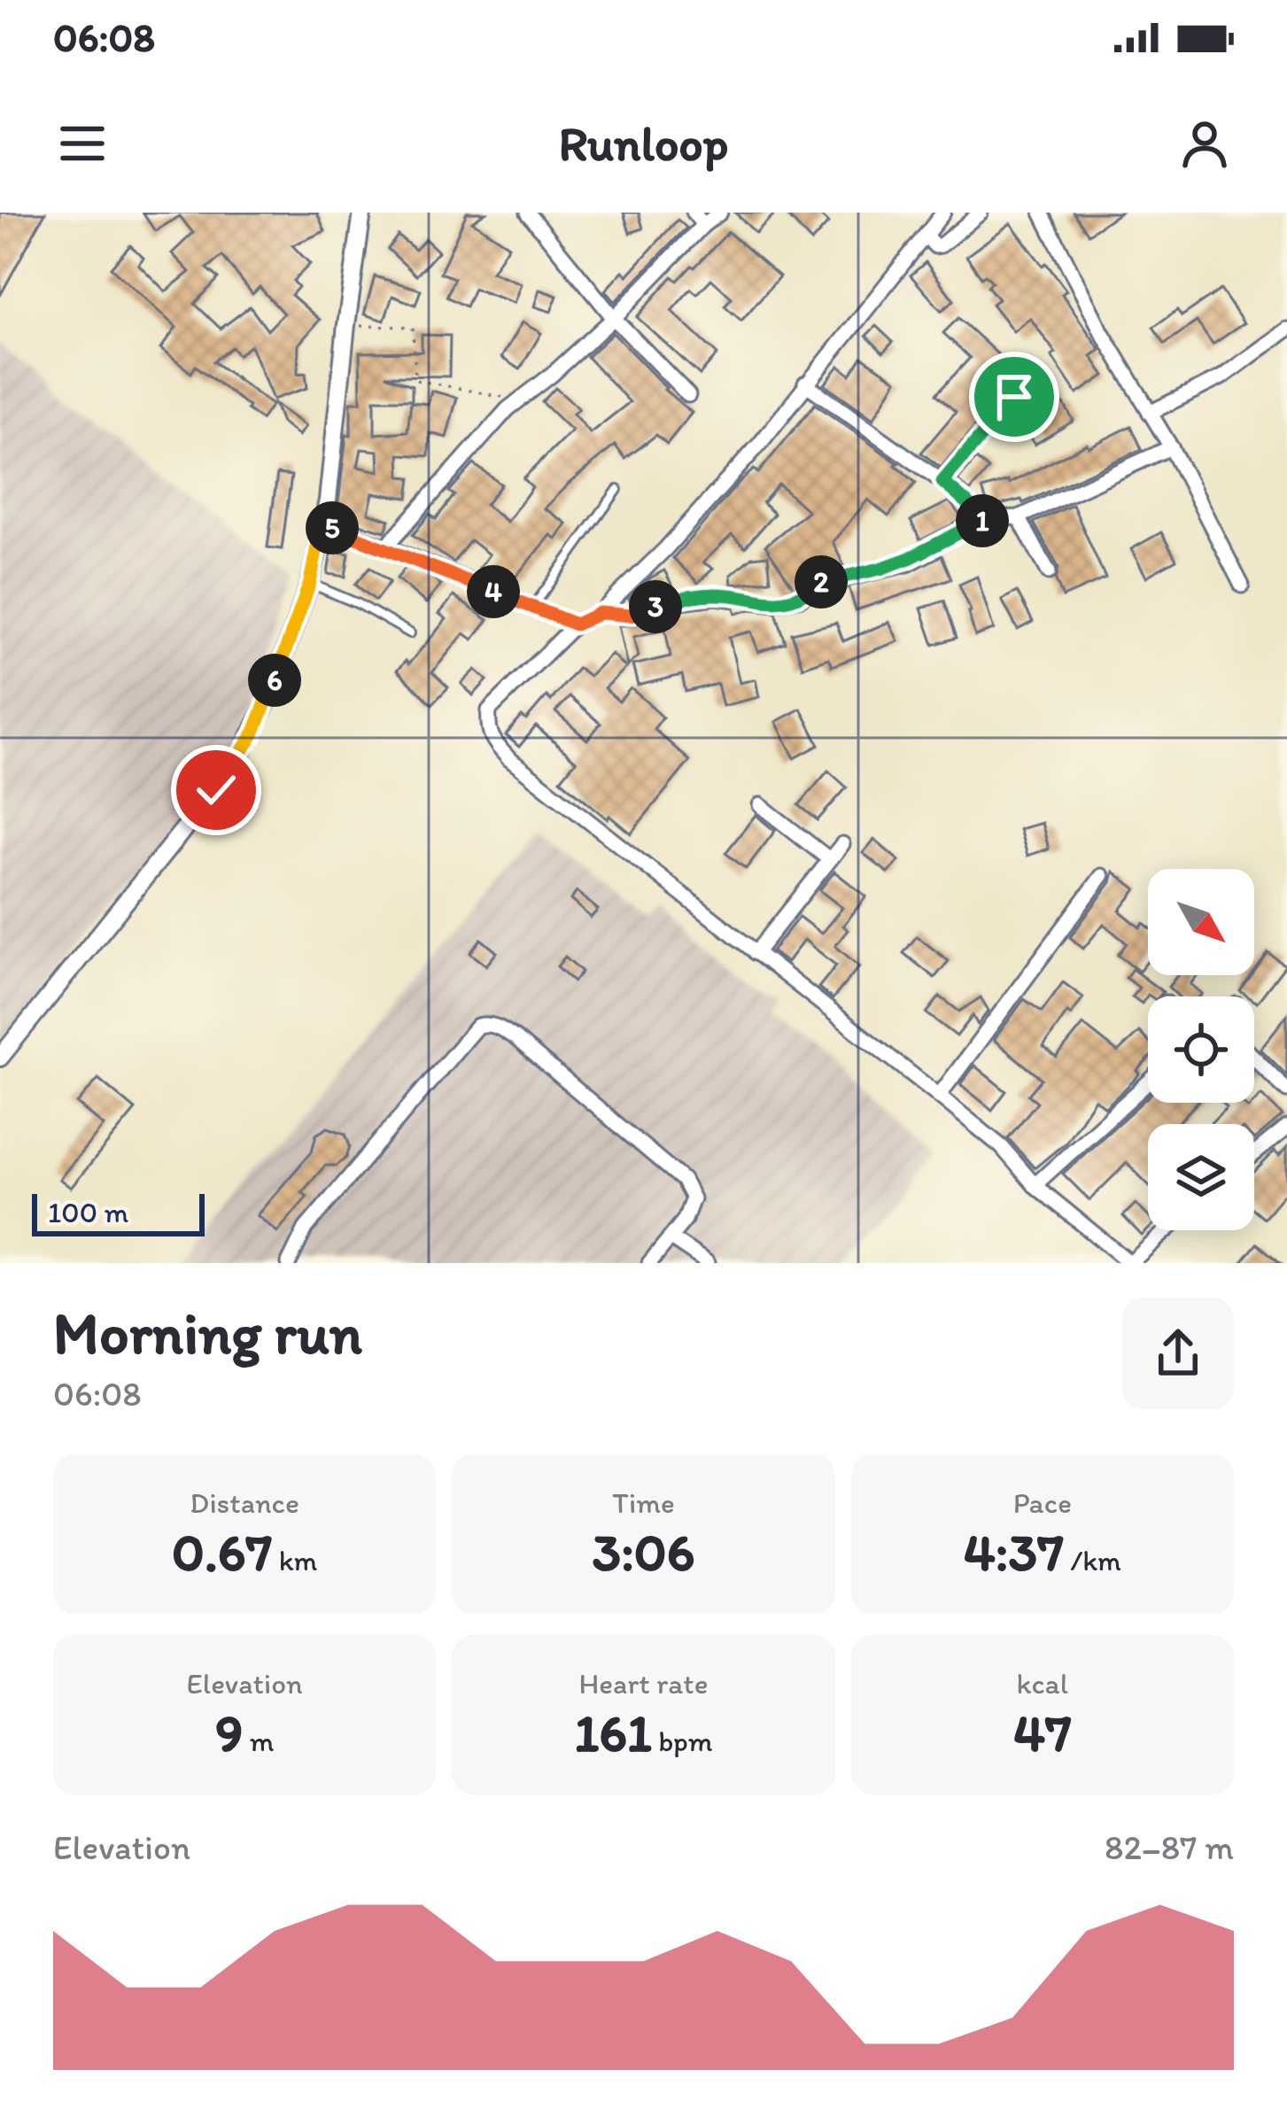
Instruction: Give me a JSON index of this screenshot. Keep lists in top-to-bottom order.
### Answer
{
  "scale_bar": "100 m",
  "north": "bottom right",
  "page": {
    "status": "06:08",
    "header": "Runloop",
    "pins": [
      "1",
      "5",
      "2",
      "4",
      "3",
      "6"
    ],
    "scale": "100 m",
    "heading": ["Morning run", "06:08"],
    "stats": [
      ["Distance", "0.67 km"],
      ["Time", "3:06"],
      ["Pace", "4:37 /km"],
      ["Elevation", "9 m"],
      ["Heart rate", "161 bpm"],
      ["kcal", "47"]
    ],
    "chart": ["Elevation", "82–87 m"]
  }
}
